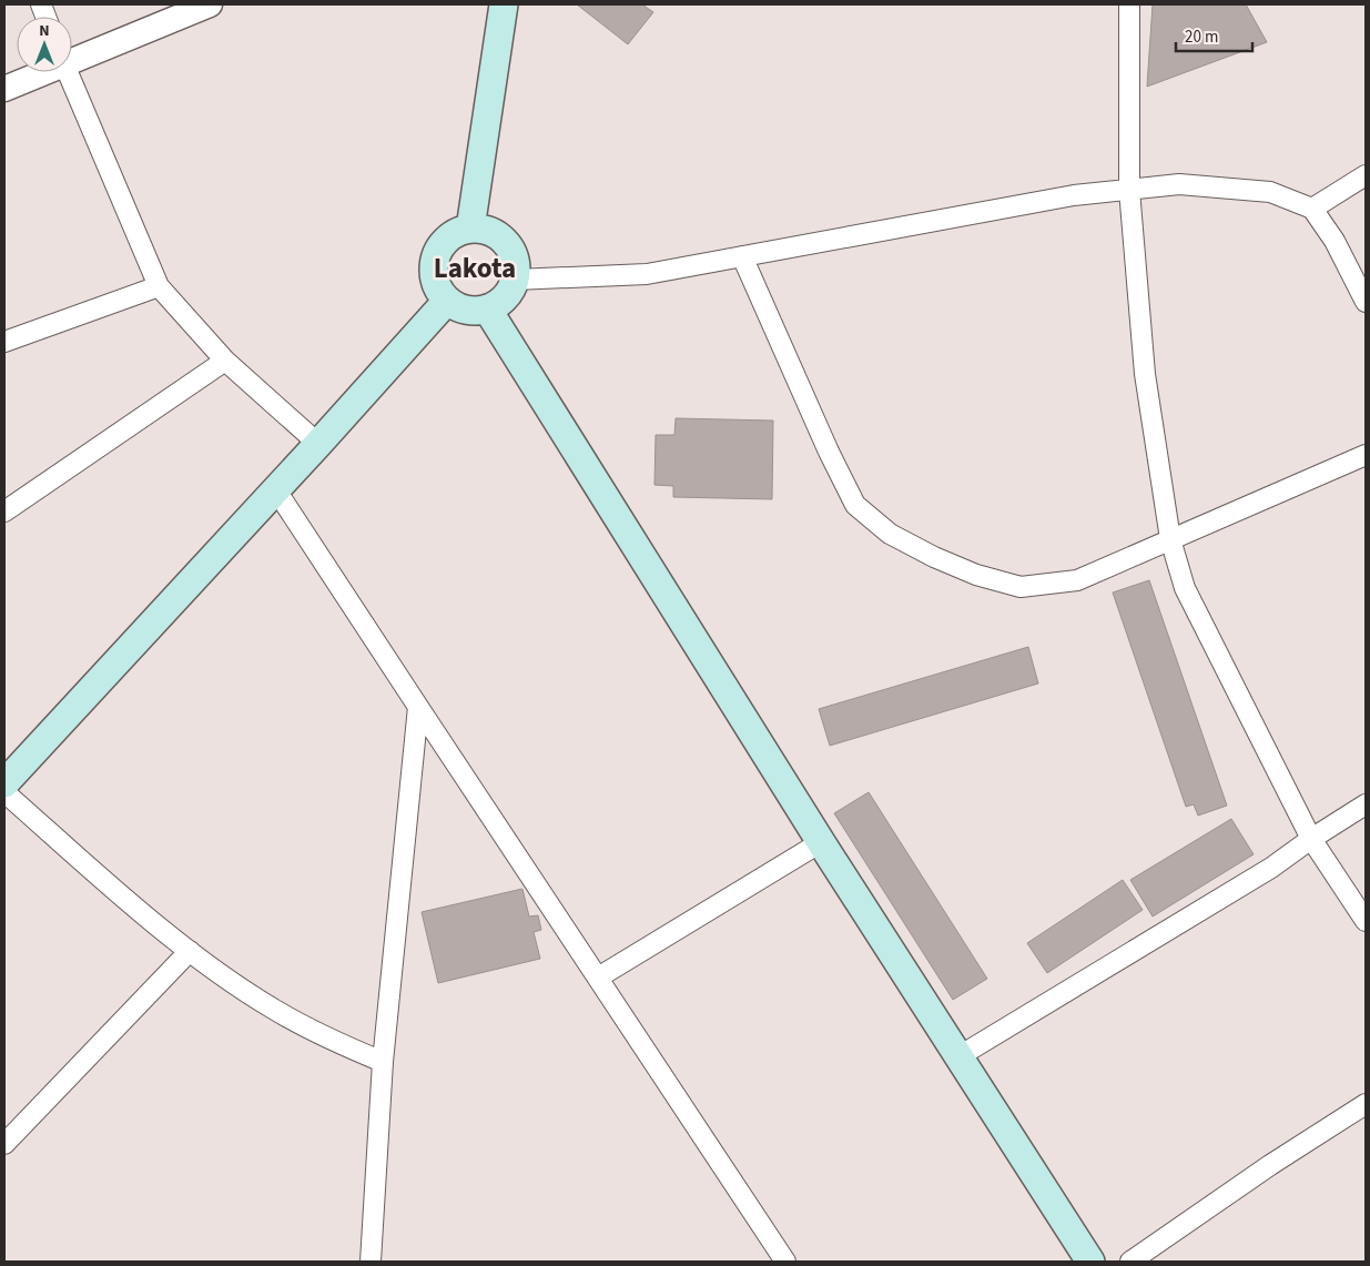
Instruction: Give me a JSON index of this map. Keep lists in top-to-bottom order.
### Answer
{
  "districts": ["Lakota"],
  "scale_bar": "20 m",
  "north": "top"
}
